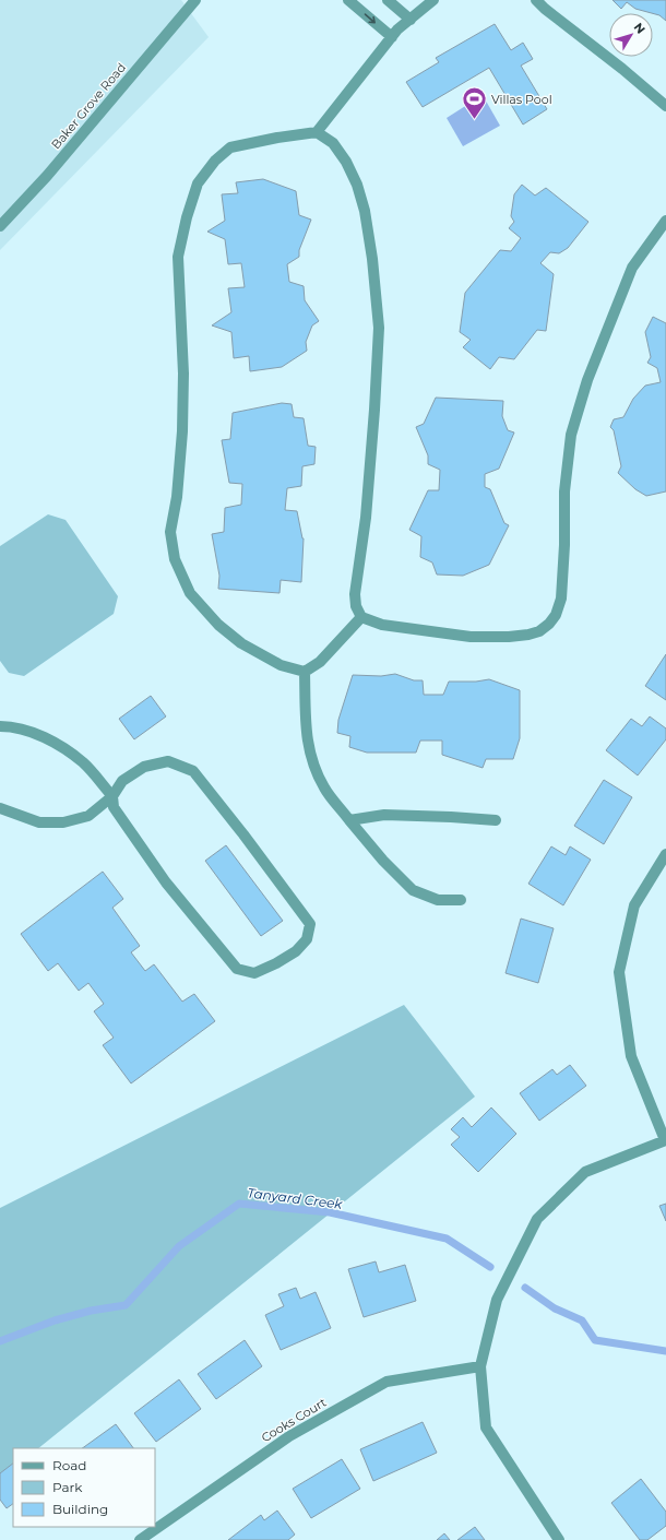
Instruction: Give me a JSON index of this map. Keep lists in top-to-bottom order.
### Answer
{
  "streets": {
    "street": ["Baker Grove Road", "Cooks Court"]
  },
  "water": ["Tanyard Creek"],
  "places": {
    "sports": ["Villas Pool"]
  },
  "legend": ["Road", "Park", "Building"],
  "north": "top right"
}
